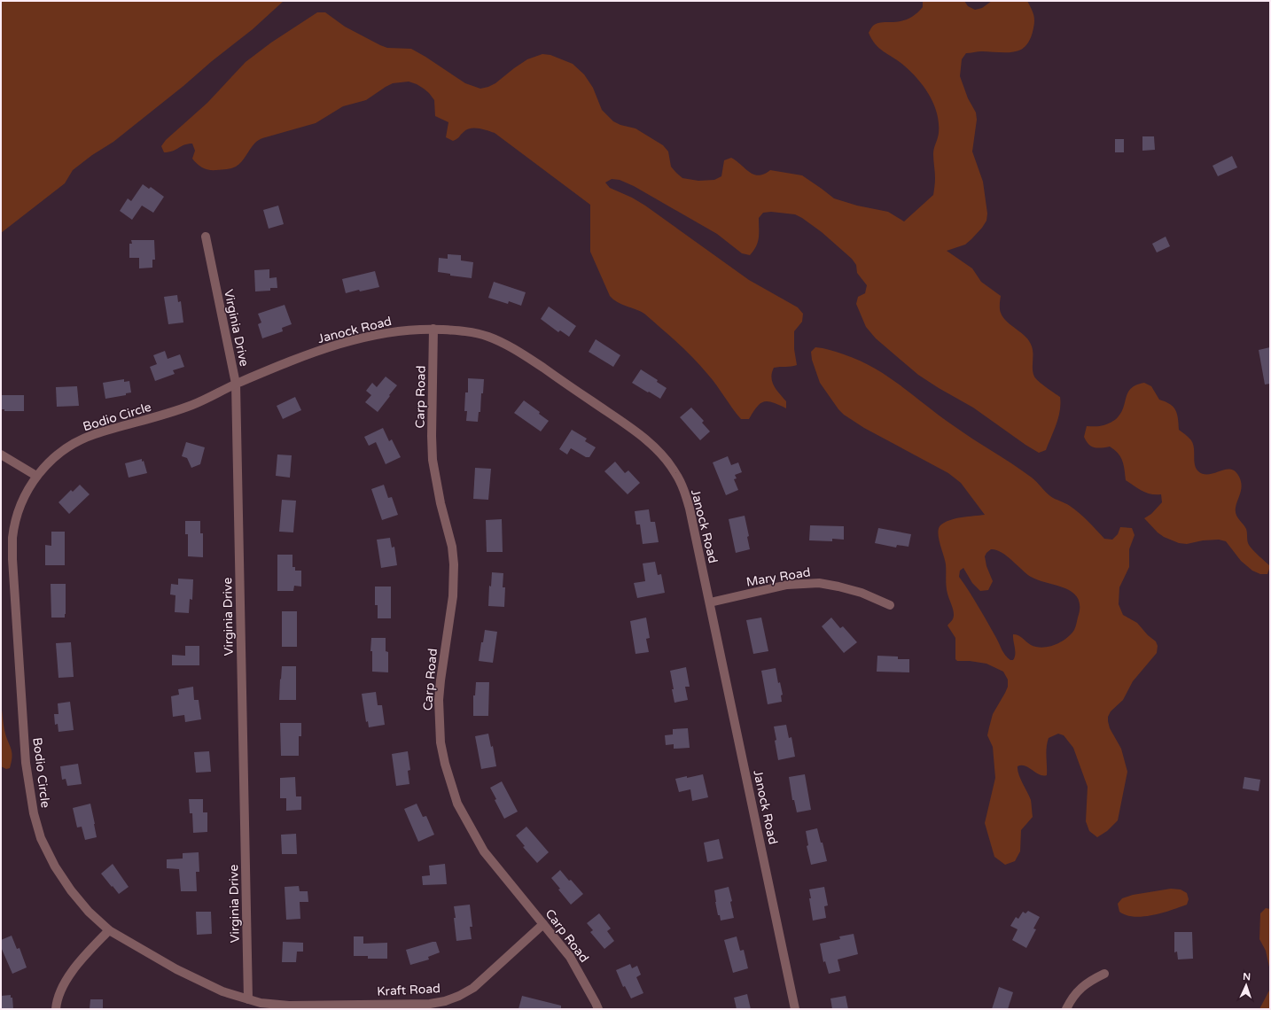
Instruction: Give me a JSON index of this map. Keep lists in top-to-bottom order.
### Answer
{
  "streets": {
    "street": [
      "Virginia Drive",
      "Janock Road",
      "Carp Road",
      "Bodio Circle",
      "Mary Road",
      "Kraft Road"
    ]
  },
  "crossings": [
    ["Virginia Drive", "Janock Road"],
    ["Virginia Drive", "Bodio Circle"],
    ["Virginia Drive", "Kraft Road"],
    ["Janock Road", "Carp Road"],
    ["Janock Road", "Bodio Circle"],
    ["Janock Road", "Mary Road"],
    ["Carp Road", "Kraft Road"],
    ["Bodio Circle", "Kraft Road"]
  ],
  "north": "top"
}
